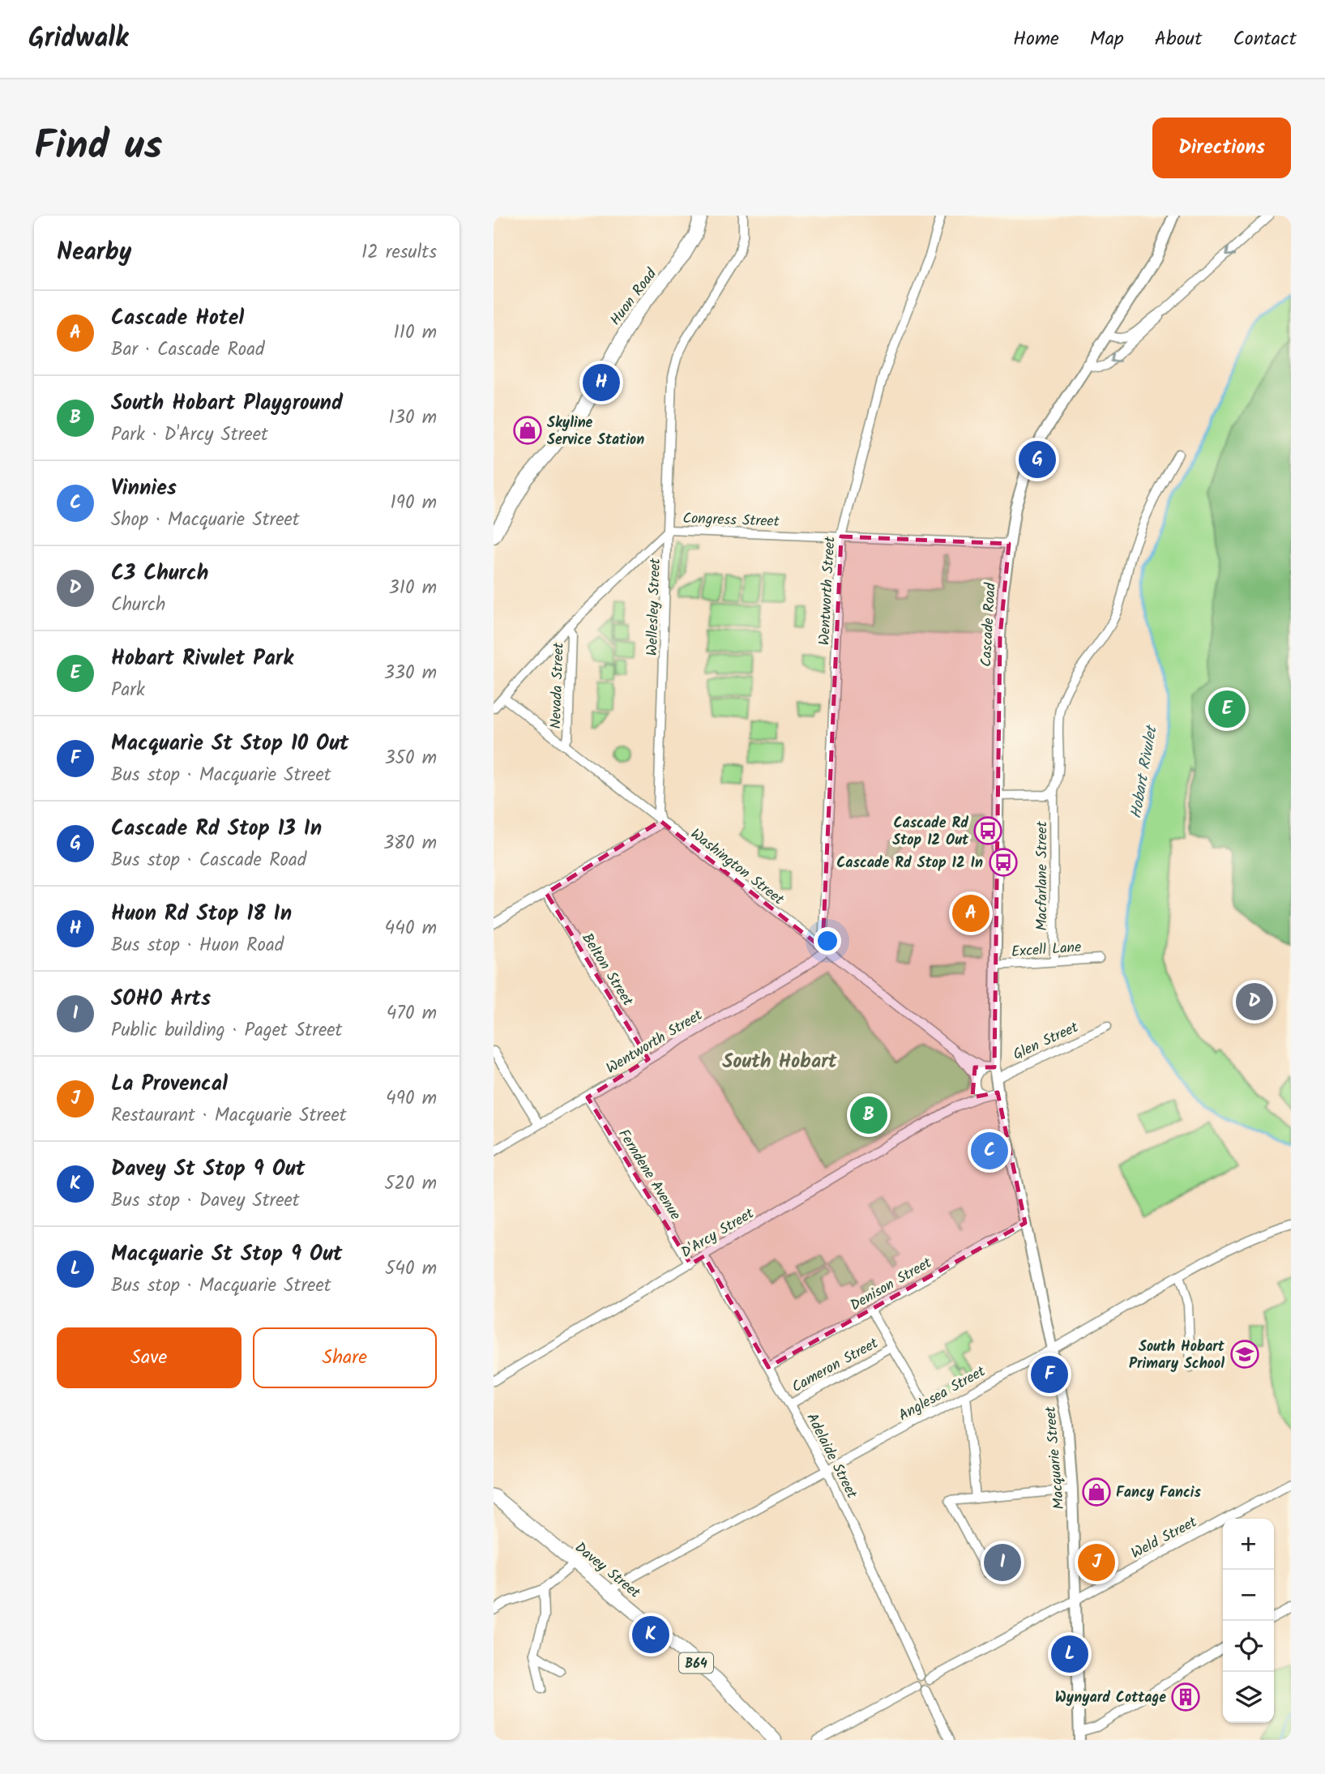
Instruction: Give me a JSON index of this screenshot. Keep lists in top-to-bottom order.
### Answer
{
  "streets": {
    "main road": ["Huon Road", "Davey Street", "B64"],
    "street": [
      "Congress Street",
      "Wentworth Street",
      "Wellesley Street",
      "Cascade Road",
      "Nevada Street",
      "Washington Street",
      "Macfarlane Street",
      "Excell Lane",
      "Belton Street",
      "Glen Street",
      "Ferndene Avenue",
      "D'Arcy Street",
      "Denison Street",
      "Cameron Street",
      "Anglesea Street",
      "Adelaide Street",
      "Macquarie Street",
      "Weld Street"
    ]
  },
  "crossings": [
    ["Congress Street", "Wentworth Street"],
    ["Congress Street", "Wellesley Street"],
    ["Congress Street", "Cascade Road"],
    ["Congress Street", "Nevada Street"],
    ["Congress Street", "Washington Street"],
    ["Wentworth Street", "Washington Street"],
    ["Wentworth Street", "Belton Street"],
    ["Wentworth Street", "Ferndene Avenue"],
    ["Wellesley Street", "Washington Street"],
    ["Cascade Road", "Washington Street"],
    ["Cascade Road", "Excell Lane"],
    ["Cascade Road", "Glen Street"],
    ["Cascade Road", "Macquarie Street"],
    ["Nevada Street", "Washington Street"],
    ["Washington Street", "D'Arcy Street"],
    ["Macfarlane Street", "Excell Lane"],
    ["Glen Street", "Macquarie Street"],
    ["Ferndene Avenue", "D'Arcy Street"],
    ["D'Arcy Street", "Adelaide Street"],
    ["D'Arcy Street", "Macquarie Street"],
    ["Denison Street", "Adelaide Street"],
    ["Denison Street", "Macquarie Street"],
    ["Cameron Street", "Adelaide Street"],
    ["Anglesea Street", "Adelaide Street"],
    ["Anglesea Street", "Macquarie Street"],
    ["Anglesea Street", "Davey Street"],
    ["Adelaide Street", "Weld Street"],
    ["Macquarie Street", "Weld Street"]
  ],
  "districts": ["South Hobart"],
  "water": ["Hobart Rivulet"],
  "places": {
    "shop": ["Skyline Service Station", "Fancy Fancis"],
    "bus stop": ["Cascade Rd Stop 12 Out", "Cascade Rd Stop 12 In"],
    "school or university": ["South Hobart Primary School"],
    "building": ["Wynyard Cottage"]
  },
  "page": {
    "header": "Gridwalk",
    "nav": [
      "Home",
      "Map",
      "About",
      "Contact"
    ],
    "title": "Find us",
    "buttons": [
      "Directions",
      ["Save", "Share"]
    ],
    "heading": ["Nearby", "12 results"],
    "list": [
      {
        "mark": "A",
        "name": "Cascade Hotel",
        "note": "Bar · Cascade Road",
        "value": "110 m"
      },
      {
        "mark": "B",
        "name": "South Hobart Playground",
        "note": "Park · D'Arcy Street",
        "value": "130 m"
      },
      {
        "mark": "C",
        "name": "Vinnies",
        "note": "Shop · Macquarie Street",
        "value": "190 m"
      },
      {
        "mark": "D",
        "name": "C3 Church",
        "note": "Church",
        "value": "310 m"
      },
      {
        "mark": "E",
        "name": "Hobart Rivulet Park",
        "note": "Park",
        "value": "330 m"
      },
      {
        "mark": "F",
        "name": "Macquarie St Stop 10 Out",
        "note": "Bus stop · Macquarie Street",
        "value": "350 m"
      },
      {
        "mark": "G",
        "name": "Cascade Rd Stop 13 In",
        "note": "Bus stop · Cascade Road",
        "value": "380 m"
      },
      {
        "mark": "H",
        "name": "Huon Rd Stop 18 In",
        "note": "Bus stop · Huon Road",
        "value": "440 m"
      },
      {
        "mark": "I",
        "name": "SOHO Arts",
        "note": "Public building · Paget Street",
        "value": "470 m"
      },
      {
        "mark": "J",
        "name": "La Provencal",
        "note": "Restaurant · Macquarie Street",
        "value": "490 m"
      },
      {
        "mark": "K",
        "name": "Davey St Stop 9 Out",
        "note": "Bus stop · Davey Street",
        "value": "520 m"
      },
      {
        "mark": "L",
        "name": "Macquarie St Stop 9 Out",
        "note": "Bus stop · Macquarie Street",
        "value": "540 m"
      }
    ],
    "pins": [
      "H",
      "G",
      "E",
      "A",
      "D",
      "B",
      "C",
      "F",
      "I",
      "J",
      "K",
      "L"
    ],
    "map_buttons": ["+", "−"]
  }
}
